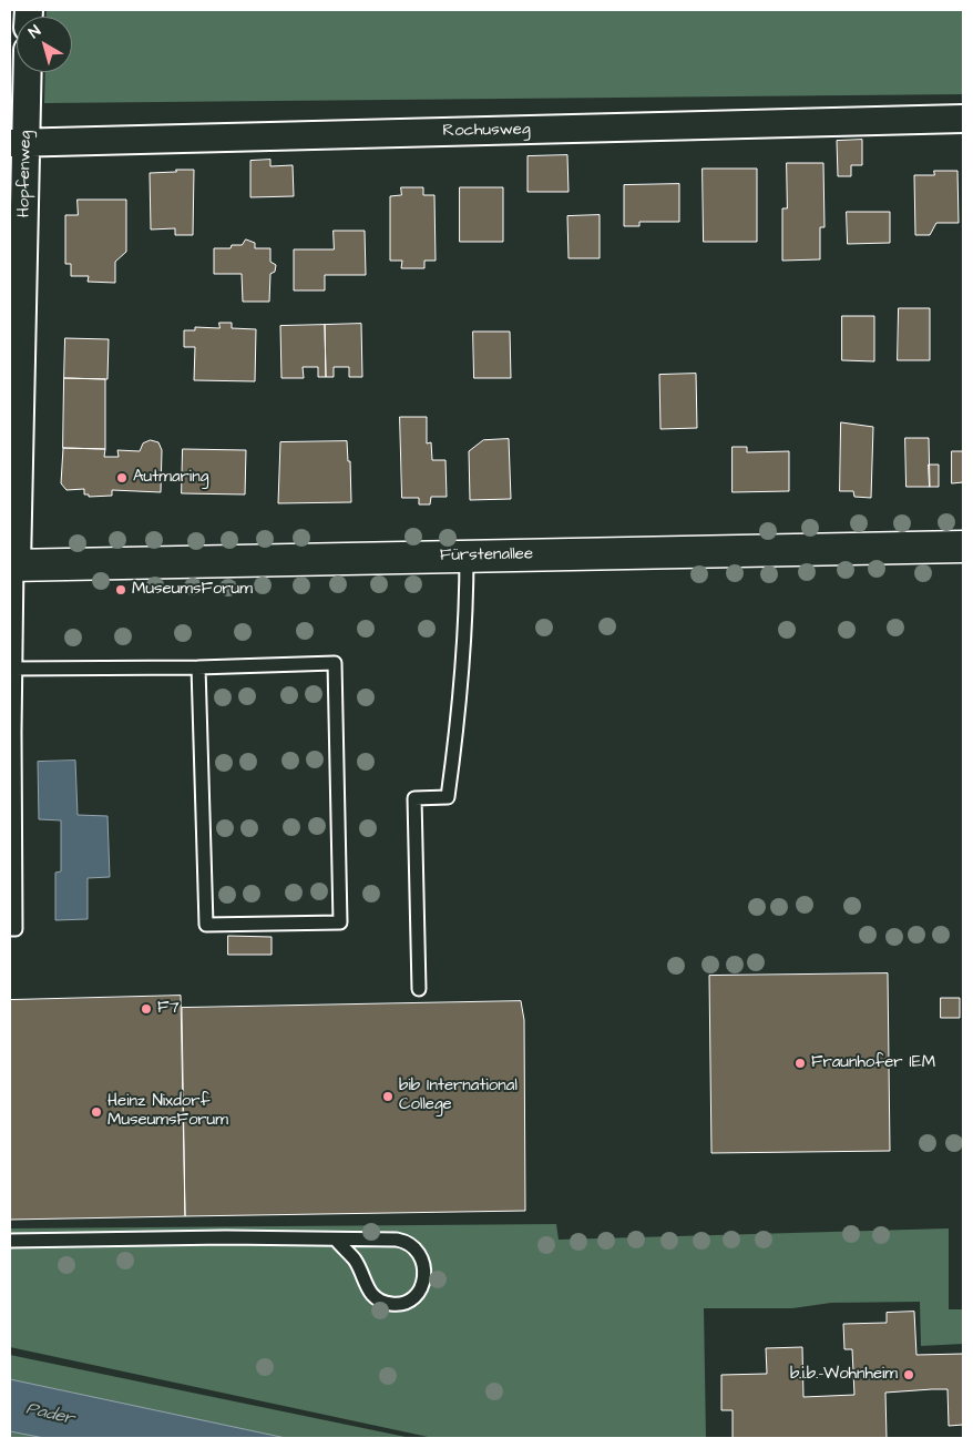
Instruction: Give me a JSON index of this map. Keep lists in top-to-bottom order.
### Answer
{
  "streets": {
    "street": ["Rochusweg", "Hopfenweg", "Fürstenallee"]
  },
  "crossings": [
    ["Rochusweg", "Hopfenweg"],
    ["Hopfenweg", "Fürstenallee"]
  ],
  "water": ["Pader"],
  "places": [
    "Autmaring",
    "MuseumsForum",
    "F7",
    "Fraunhofer IEM",
    "bib International College",
    "Heinz Nixdorf MuseumsForum",
    "b.i.b.-Wohnheim"
  ],
  "north": "top left"
}
